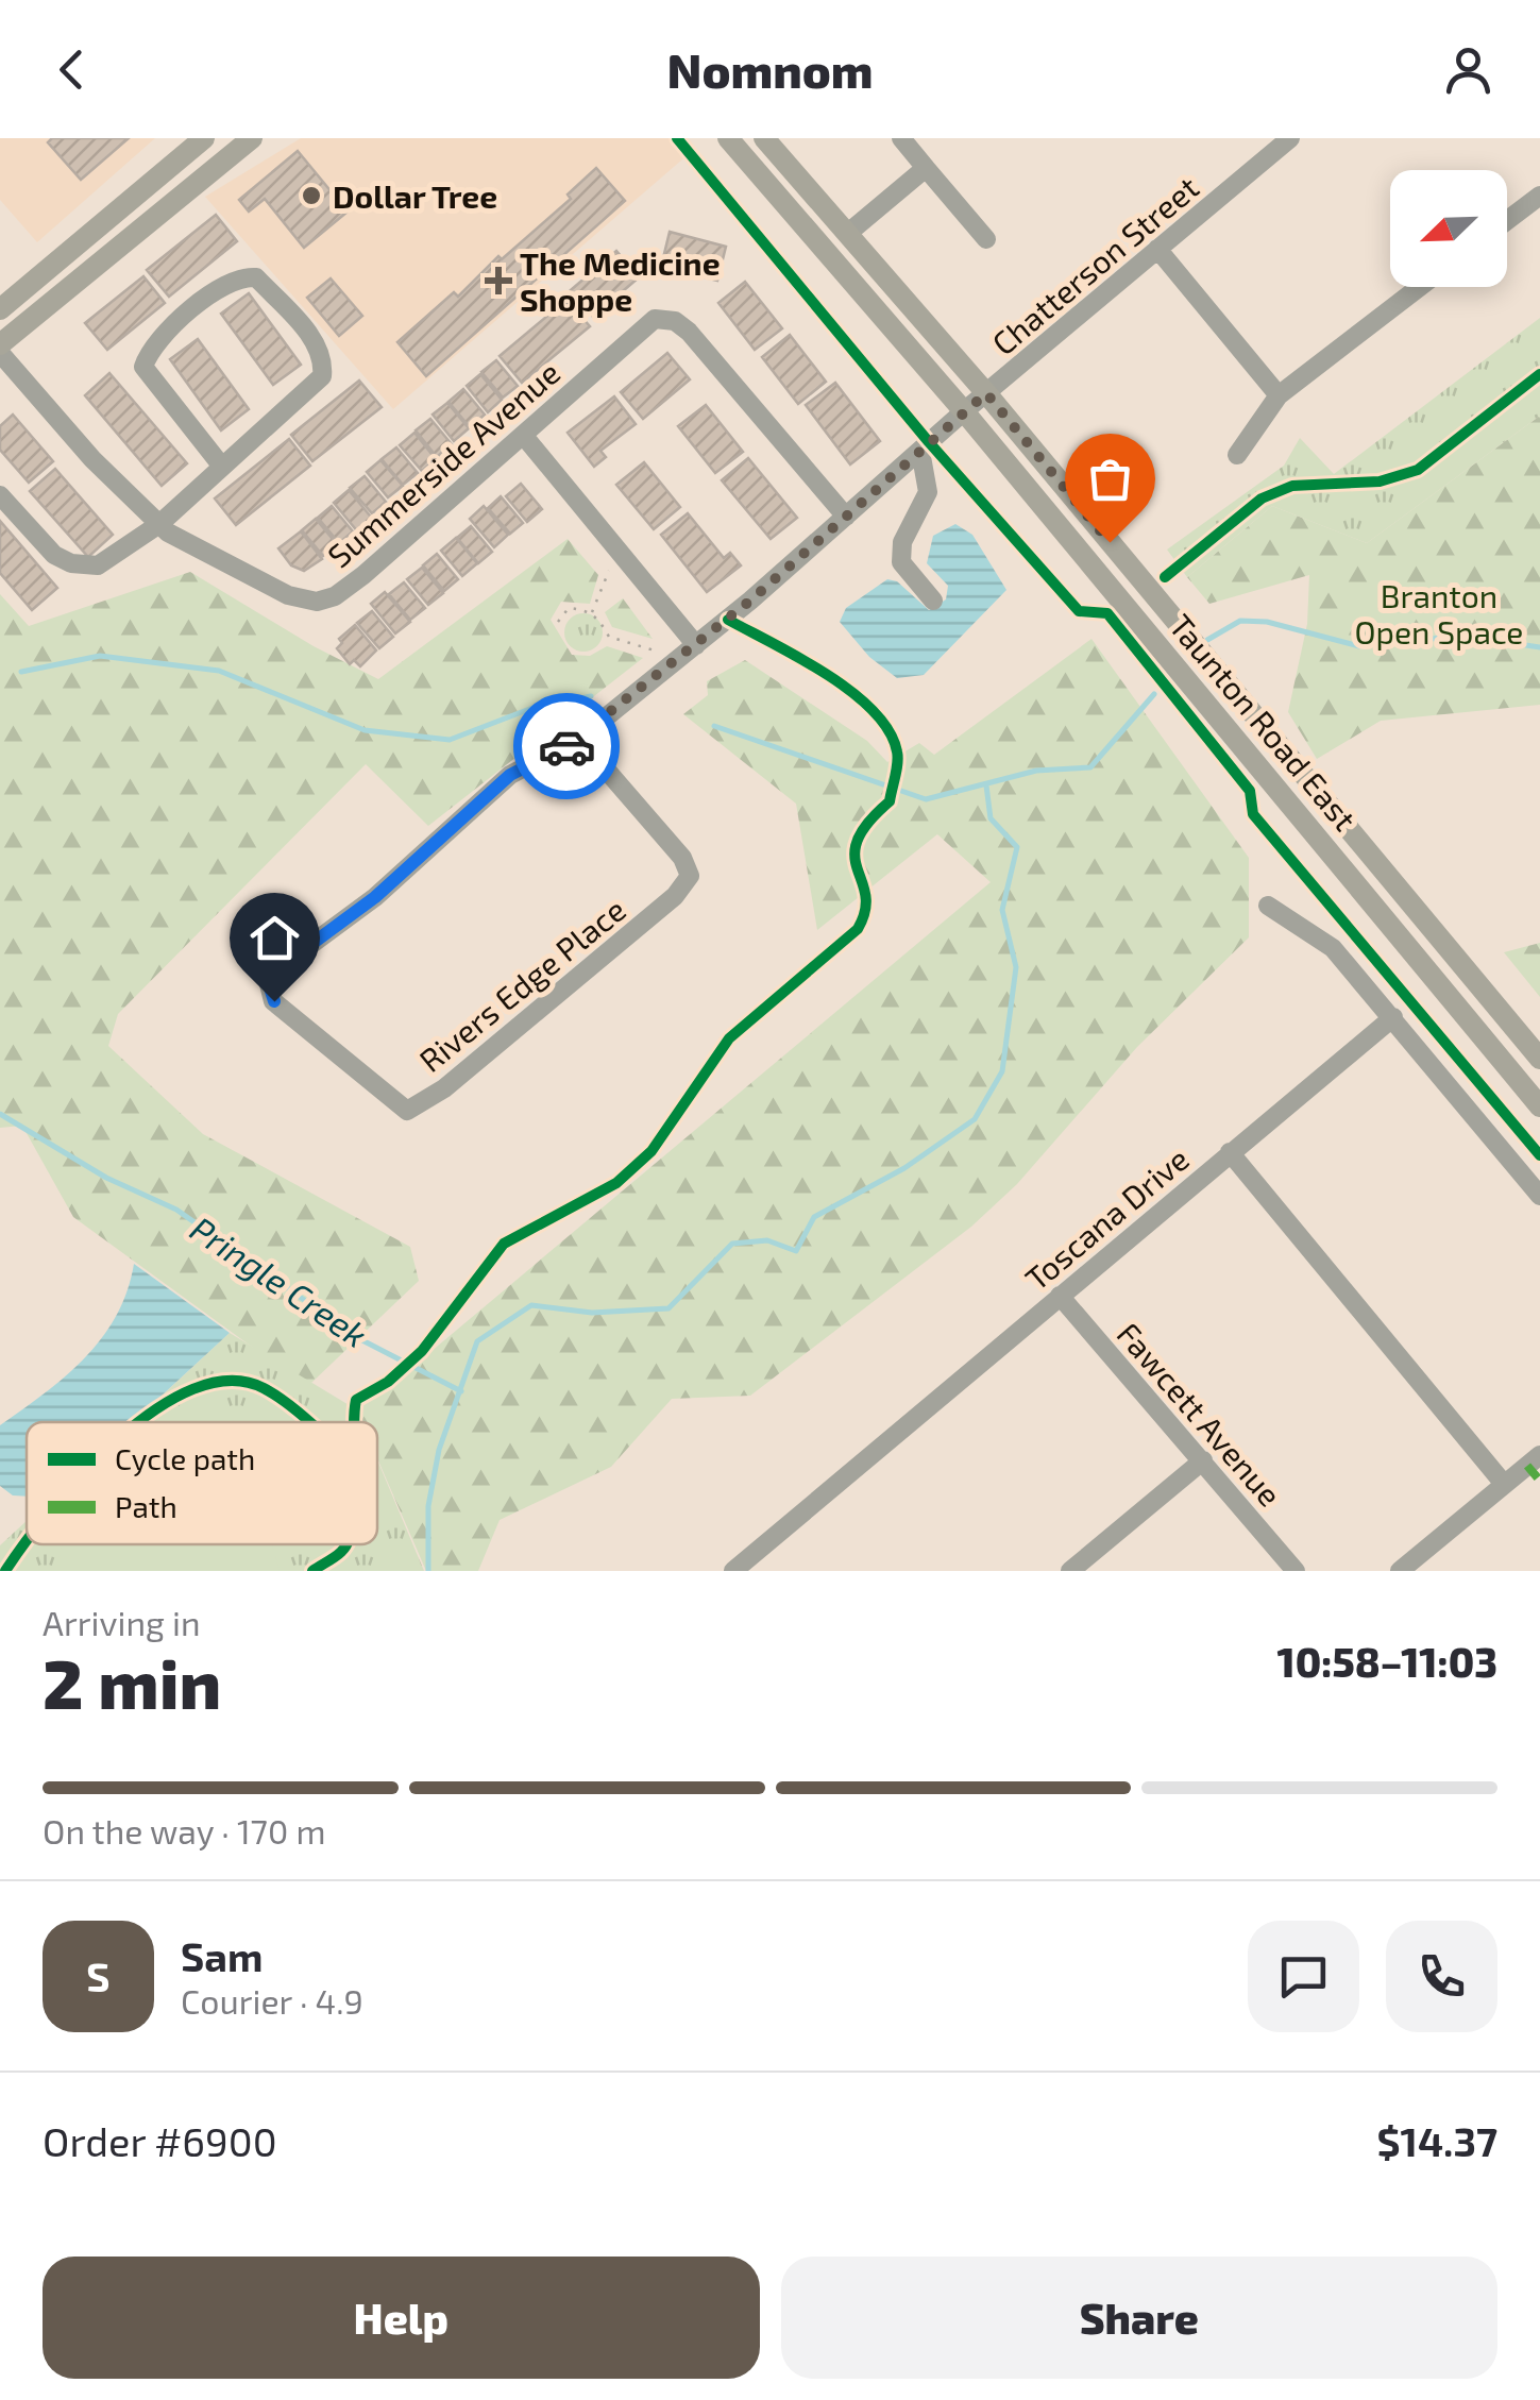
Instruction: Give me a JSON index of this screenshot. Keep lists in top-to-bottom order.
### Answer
{
  "streets": {
    "main road": ["Taunton Road East"],
    "street": [
      "Chatterson Street",
      "Summerside Avenue",
      "Rivers Edge Place",
      "Toscana Drive",
      "Fawcett Avenue"
    ]
  },
  "crossings": [
    ["Chatterson Street", "Taunton Road East"],
    ["Chatterson Street", "Rivers Edge Place"],
    ["Summerside Avenue", "Rivers Edge Place"],
    ["Taunton Road East", "Rivers Edge Place"],
    ["Toscana Drive", "Fawcett Avenue"]
  ],
  "water": ["Pringle Creek"],
  "parks": ["Branton Open Space"],
  "places": {
    "other": ["Dollar Tree"],
    "health": ["The Medicine Shoppe"]
  },
  "legend": ["Cycle path", "Path"],
  "north": "bottom left",
  "page": {
    "header": "Nomnom",
    "heading": ["2 min", "Arriving in", "10:58–11:03"],
    "panel": [
      "Sam",
      "Courier · 4.9",
      "Order #6900",
      "$14.37"
    ],
    "bar": "On the way · 170 m",
    "round": "S",
    "buttons": ["Help", "Share"]
  }
}
